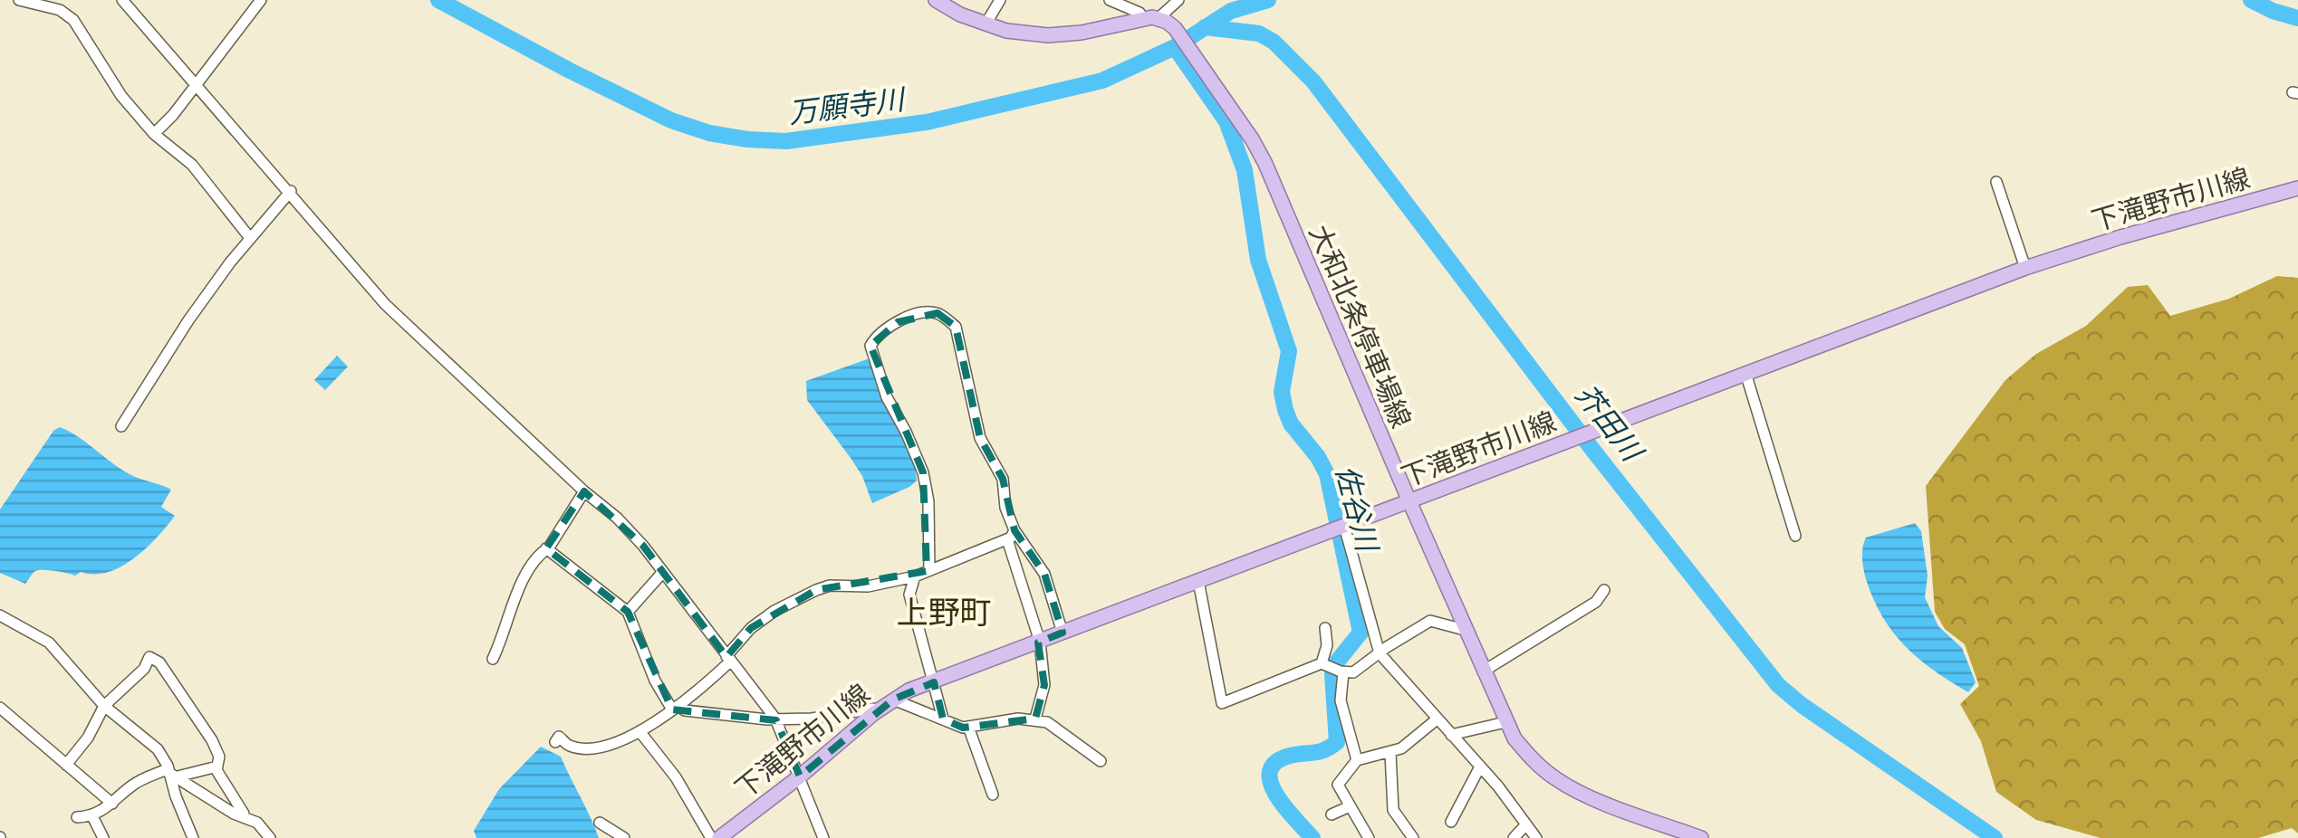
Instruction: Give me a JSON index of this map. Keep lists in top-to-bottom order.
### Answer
{
  "streets": {
    "main road": ["下滝野市川線", "大和北条停車場線"]
  },
  "crossings": [
    ["下滝野市川線", "大和北条停車場線"]
  ],
  "districts": ["上野町"],
  "water": ["万願寺川", "芥田川", "佐谷川"]
}
